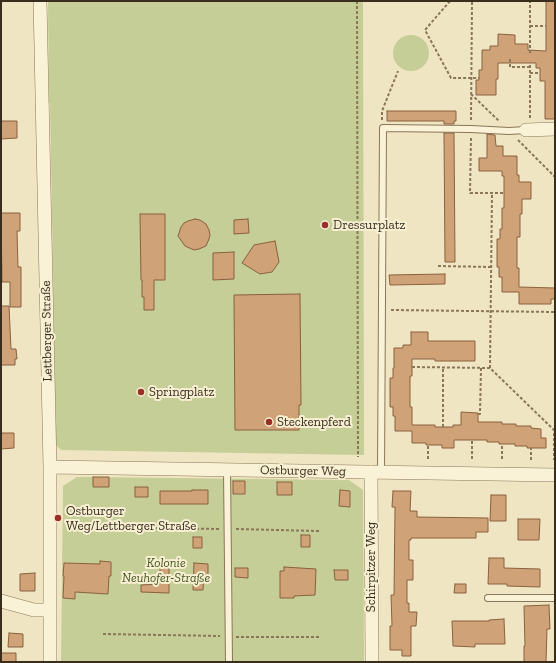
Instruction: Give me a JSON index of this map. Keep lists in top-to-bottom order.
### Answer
{
  "streets": {
    "street": ["Lettberger Straße", "Ostburger Weg", "Schirpitzer Weg"]
  },
  "crossings": [
    ["Lettberger Straße", "Ostburger Weg"],
    ["Ostburger Weg", "Schirpitzer Weg"]
  ],
  "parks": ["Kolonie Neuhofer-Straße"],
  "places": [
    "Dressurplatz",
    "Springplatz",
    "Steckenpferd",
    "Ostburger Weg/Lettberger Straße"
  ]
}
